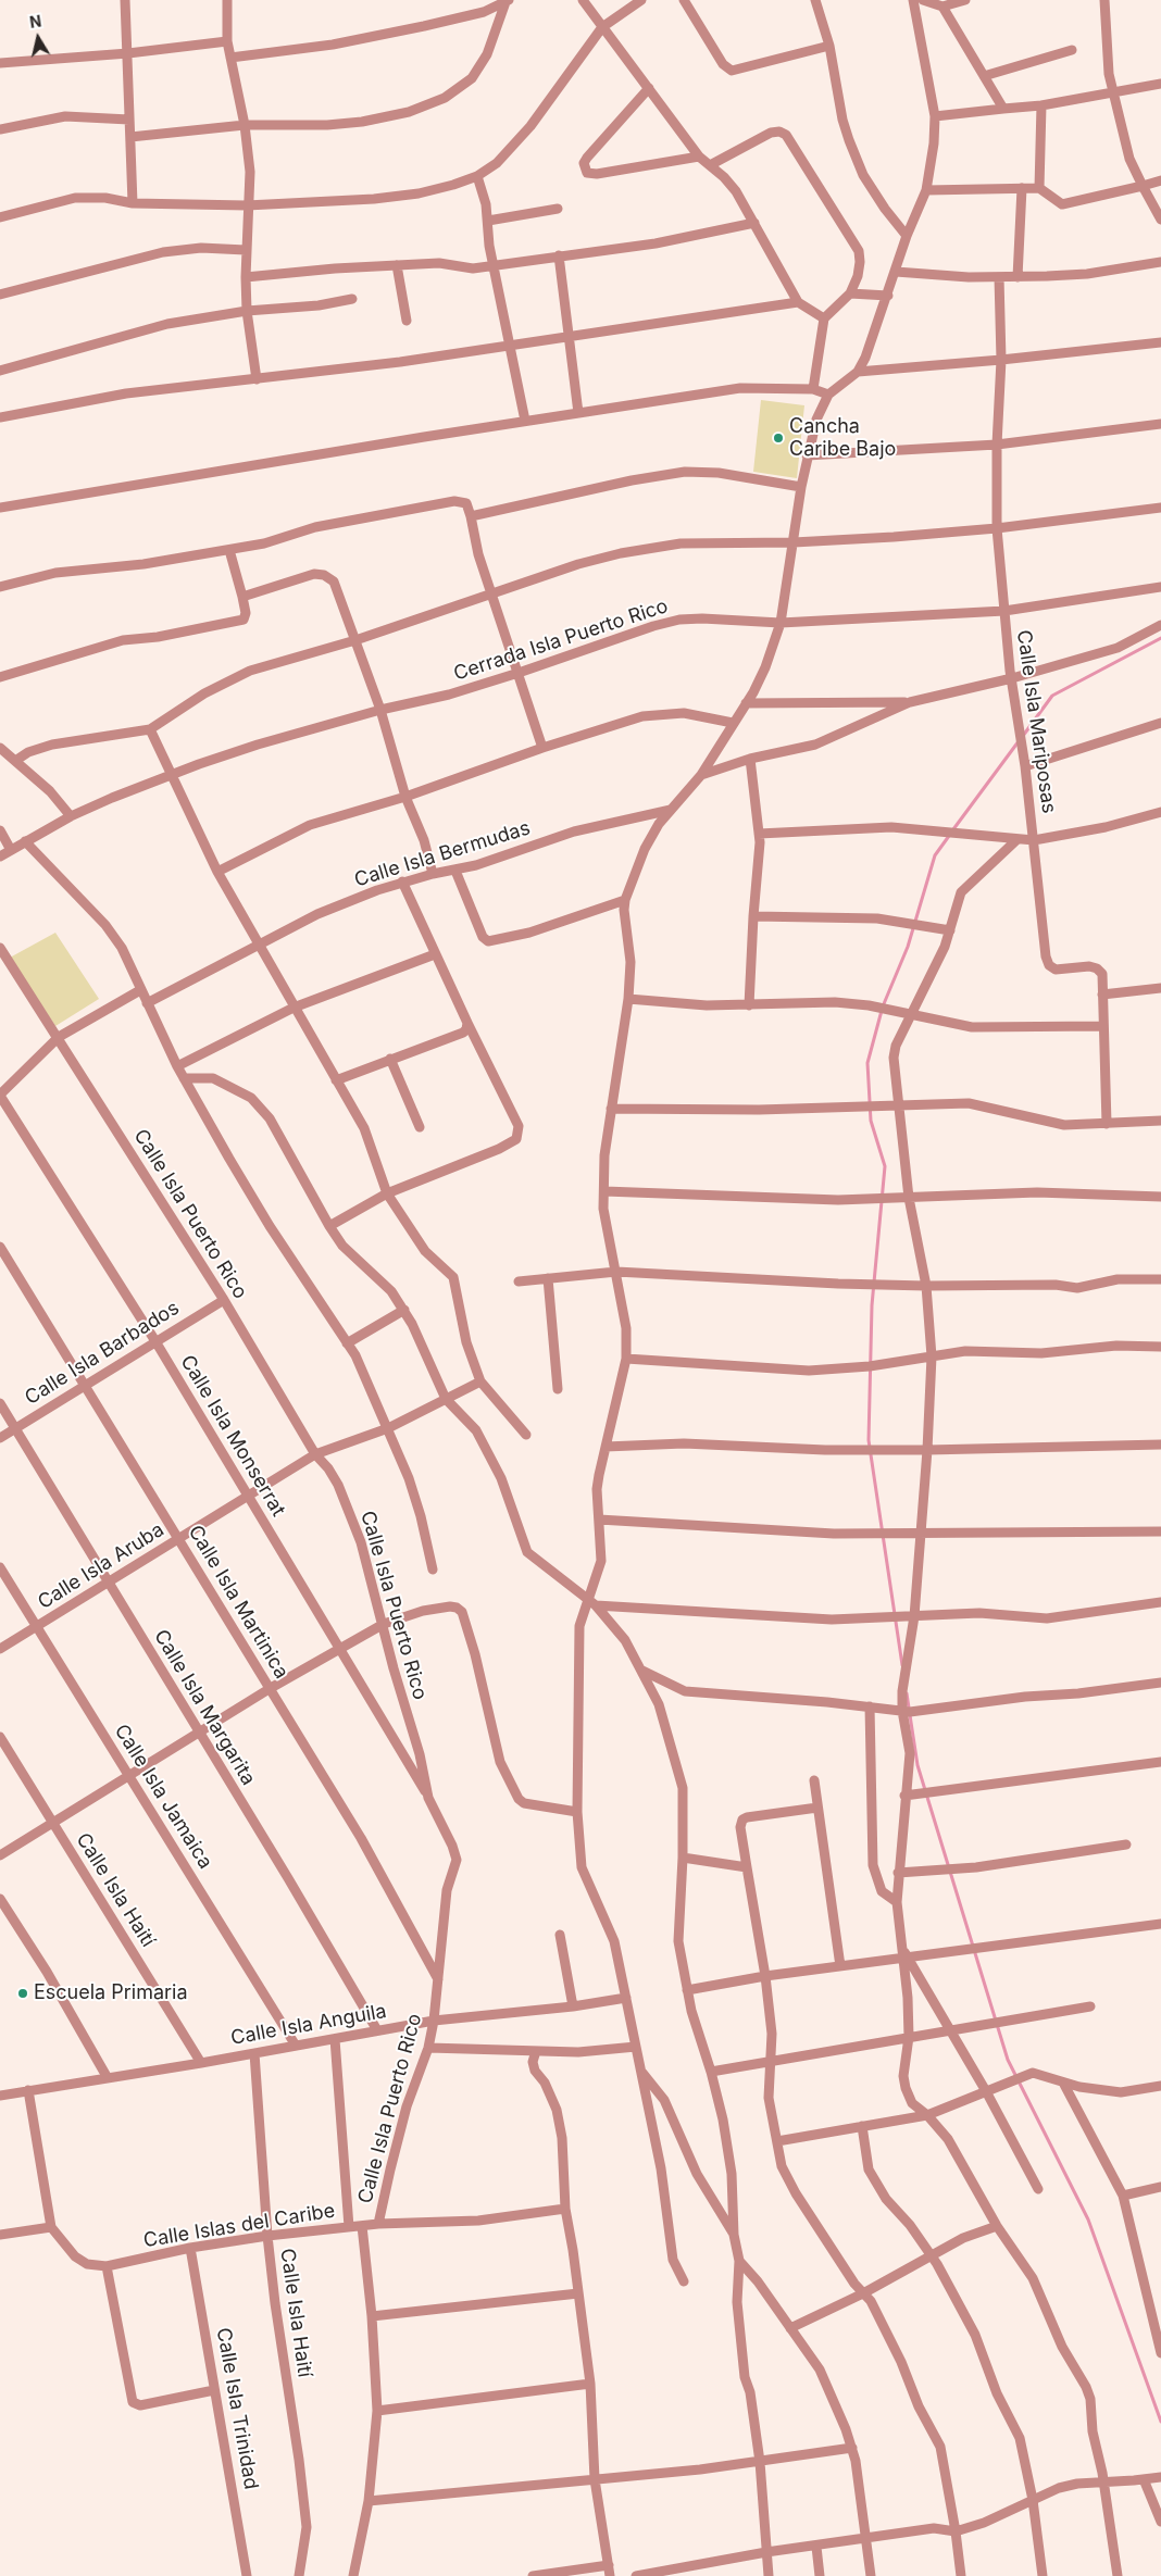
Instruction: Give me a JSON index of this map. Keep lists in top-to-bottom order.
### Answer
{
  "streets": {
    "street": [
      "Cerrada Isla Puerto Rico",
      "Calle Isla Mariposas",
      "Calle Isla Bermudas",
      "Calle Isla Puerto Rico",
      "Calle Isla Barbados",
      "Calle Isla Monserrat",
      "Calle Isla Aruba",
      "Calle Isla Martinica",
      "Calle Isla Margarita",
      "Calle Isla Jamaica",
      "Calle Isla Haití",
      "Calle Isla Anguila",
      "Calle Islas del Caribe",
      "Calle Isla Trinidad"
    ]
  },
  "crossings": [
    ["Cerrada Isla Puerto Rico", "Calle Isla Mariposas"],
    ["Calle Isla Puerto Rico", "Calle Isla Barbados"],
    ["Calle Isla Puerto Rico", "Calle Isla Monserrat"],
    ["Calle Isla Puerto Rico", "Calle Isla Aruba"],
    ["Calle Isla Puerto Rico", "Calle Isla Martinica"],
    ["Calle Isla Puerto Rico", "Calle Isla Anguila"],
    ["Calle Isla Puerto Rico", "Calle Islas del Caribe"],
    ["Calle Isla Barbados", "Calle Isla Monserrat"],
    ["Calle Isla Barbados", "Calle Isla Martinica"],
    ["Calle Isla Barbados", "Calle Isla Margarita"],
    ["Calle Isla Monserrat", "Calle Isla Aruba"],
    ["Calle Isla Aruba", "Calle Isla Martinica"],
    ["Calle Isla Aruba", "Calle Isla Margarita"],
    ["Calle Isla Aruba", "Calle Isla Jamaica"],
    ["Calle Isla Margarita", "Calle Isla Anguila"],
    ["Calle Isla Jamaica", "Calle Isla Anguila"],
    ["Calle Isla Haití", "Calle Isla Anguila"],
    ["Calle Isla Haití", "Calle Islas del Caribe"],
    ["Calle Islas del Caribe", "Calle Isla Trinidad"]
  ],
  "places": ["Cancha Caribe Bajo", "Escuela Primaria"],
  "north": "top"
}
